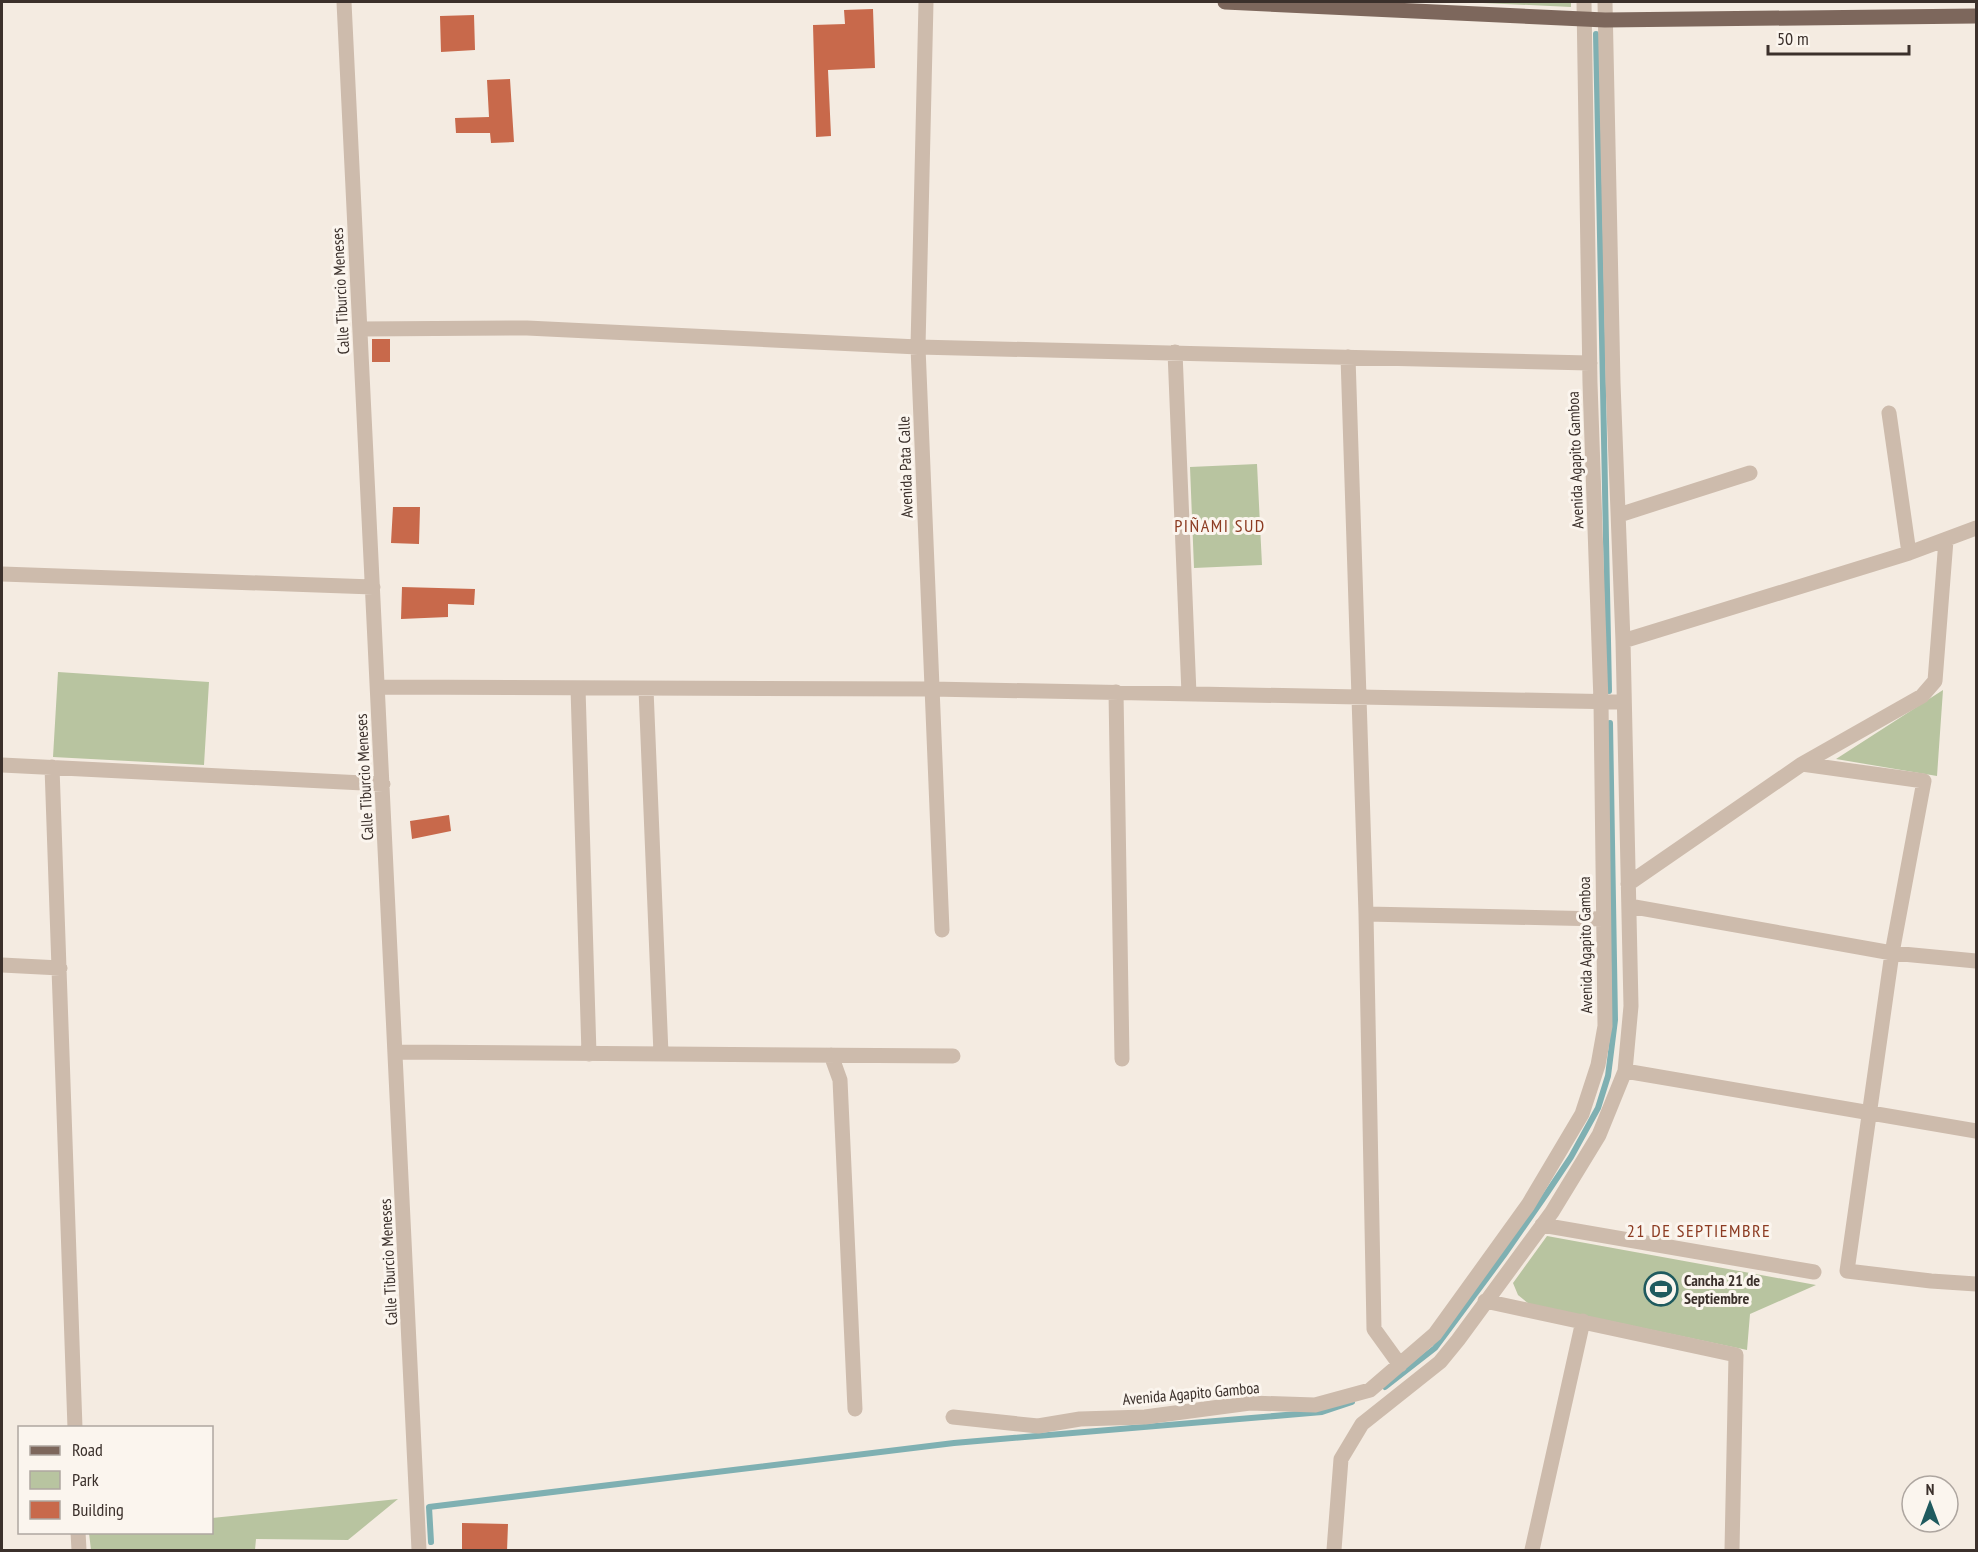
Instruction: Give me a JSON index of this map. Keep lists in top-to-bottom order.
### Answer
{
  "streets": {
    "street": ["Calle Tiburcio Meneses", "Avenida Agapito Gamboa", "Avenida Pata Calle"]
  },
  "districts": ["PIÑAMI SUD", "21 DE SEPTIEMBRE"],
  "places": {
    "sports": ["Cancha 21 de Septiembre"]
  },
  "legend": ["Road", "Park", "Building"],
  "scale_bar": "50 m",
  "north": "top"
}
